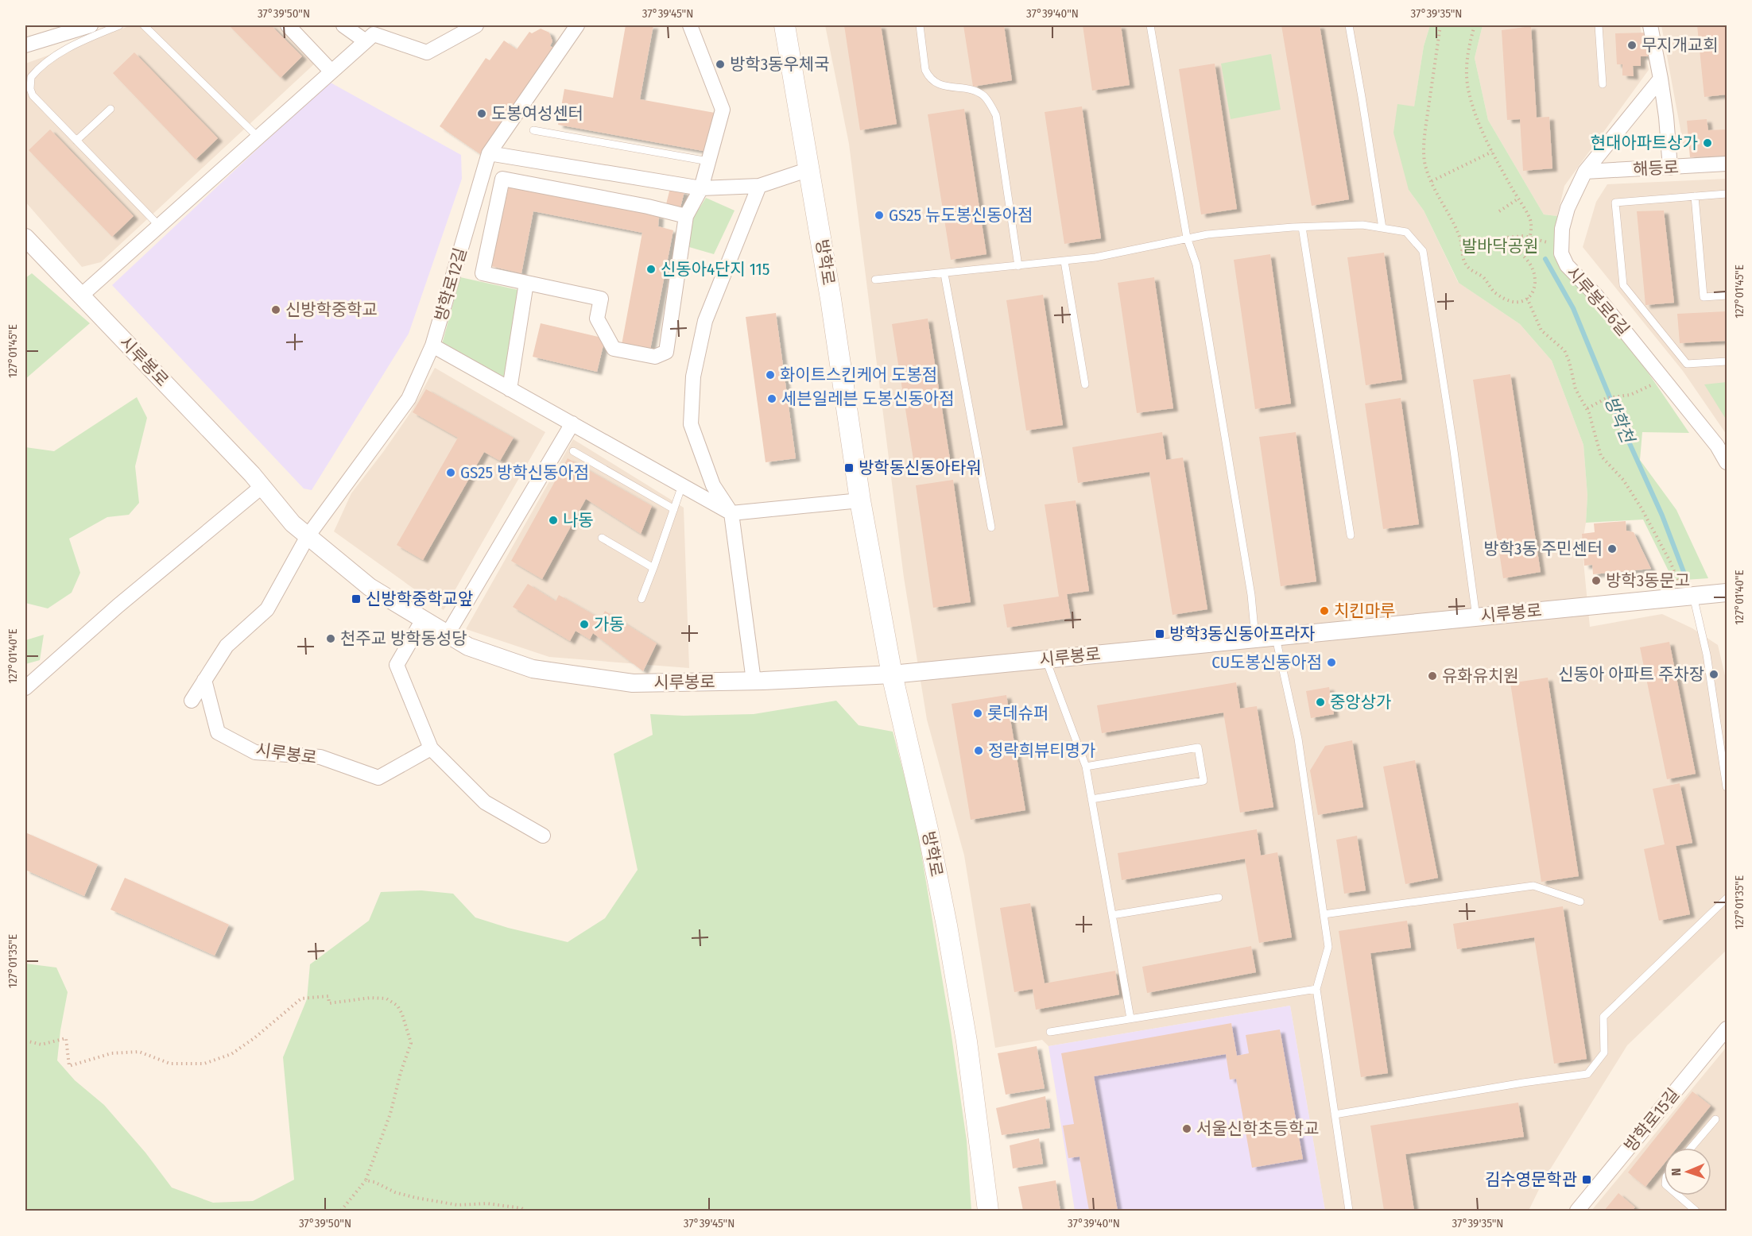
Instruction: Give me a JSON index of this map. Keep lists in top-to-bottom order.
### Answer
{
  "streets": {
    "main road": ["방학로"],
    "street": [
      "해등로",
      "방학로12길",
      "시루봉로6길",
      "시루봉로",
      "방학로15길"
    ]
  },
  "crossings": [
    ["해등로", "시루봉로6길"],
    ["방학로", "시루봉로"],
    ["방학로12길", "시루봉로"]
  ],
  "water": ["방학천"],
  "parks": ["발바닥공원"],
  "places": {
    "other": [
      "무지개교회",
      "방학3동우체국",
      "도봉여성센터",
      "현대아파트상가",
      "GS25 뉴도봉신동아점",
      "신동아4단지 115",
      "신방학중학교",
      "화이트스킨케어 도봉점",
      "세븐일레븐 도봉신동아점",
      "GS25 방학신동아점",
      "나동",
      "방학3동 주민센터",
      "방학3동문고",
      "치킨마루",
      "가동",
      "천주교 방학동성당",
      "CU도봉신동아점",
      "신동아 아파트 주차장",
      "유화유치원",
      "중앙상가",
      "롯데슈퍼",
      "정락희뷰티명가",
      "서울신학초등학교"
    ],
    "transit": [
      "방학동신동아타워",
      "신방학중학교앞",
      "방학3동신동아프라자",
      "김수영문학관"
    ]
  },
  "north": "left",
  "coordinates": [
    "37°39'50\"N",
    "37°39'45\"N",
    "37°39'40\"N",
    "37°39'35\"N",
    "127°01'45\"E",
    "127°01'40\"E",
    "127°01'35\"E"
  ]
}
